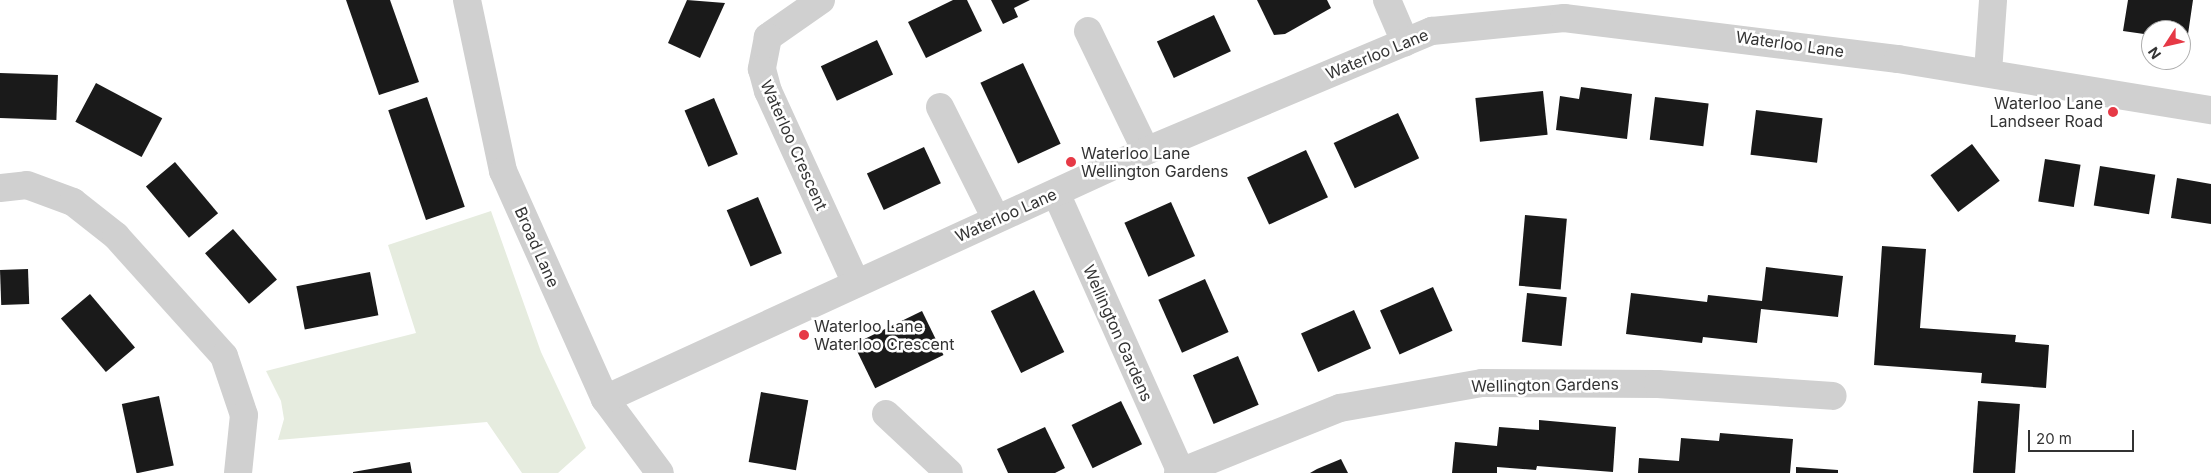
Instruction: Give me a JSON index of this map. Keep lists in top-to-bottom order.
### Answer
{
  "streets": {
    "street": [
      "Waterloo Lane",
      "Waterloo Crescent",
      "Broad Lane",
      "Wellington Gardens"
    ]
  },
  "crossings": [
    ["Waterloo Lane", "Waterloo Crescent"],
    ["Waterloo Lane", "Broad Lane"],
    ["Waterloo Lane", "Wellington Gardens"]
  ],
  "places": ["Waterloo Lane Landseer Road", "Waterloo Lane Wellington Gardens", "Waterloo Lane Waterloo Crescent"],
  "scale_bar": "20 m",
  "north": "bottom left"
}
